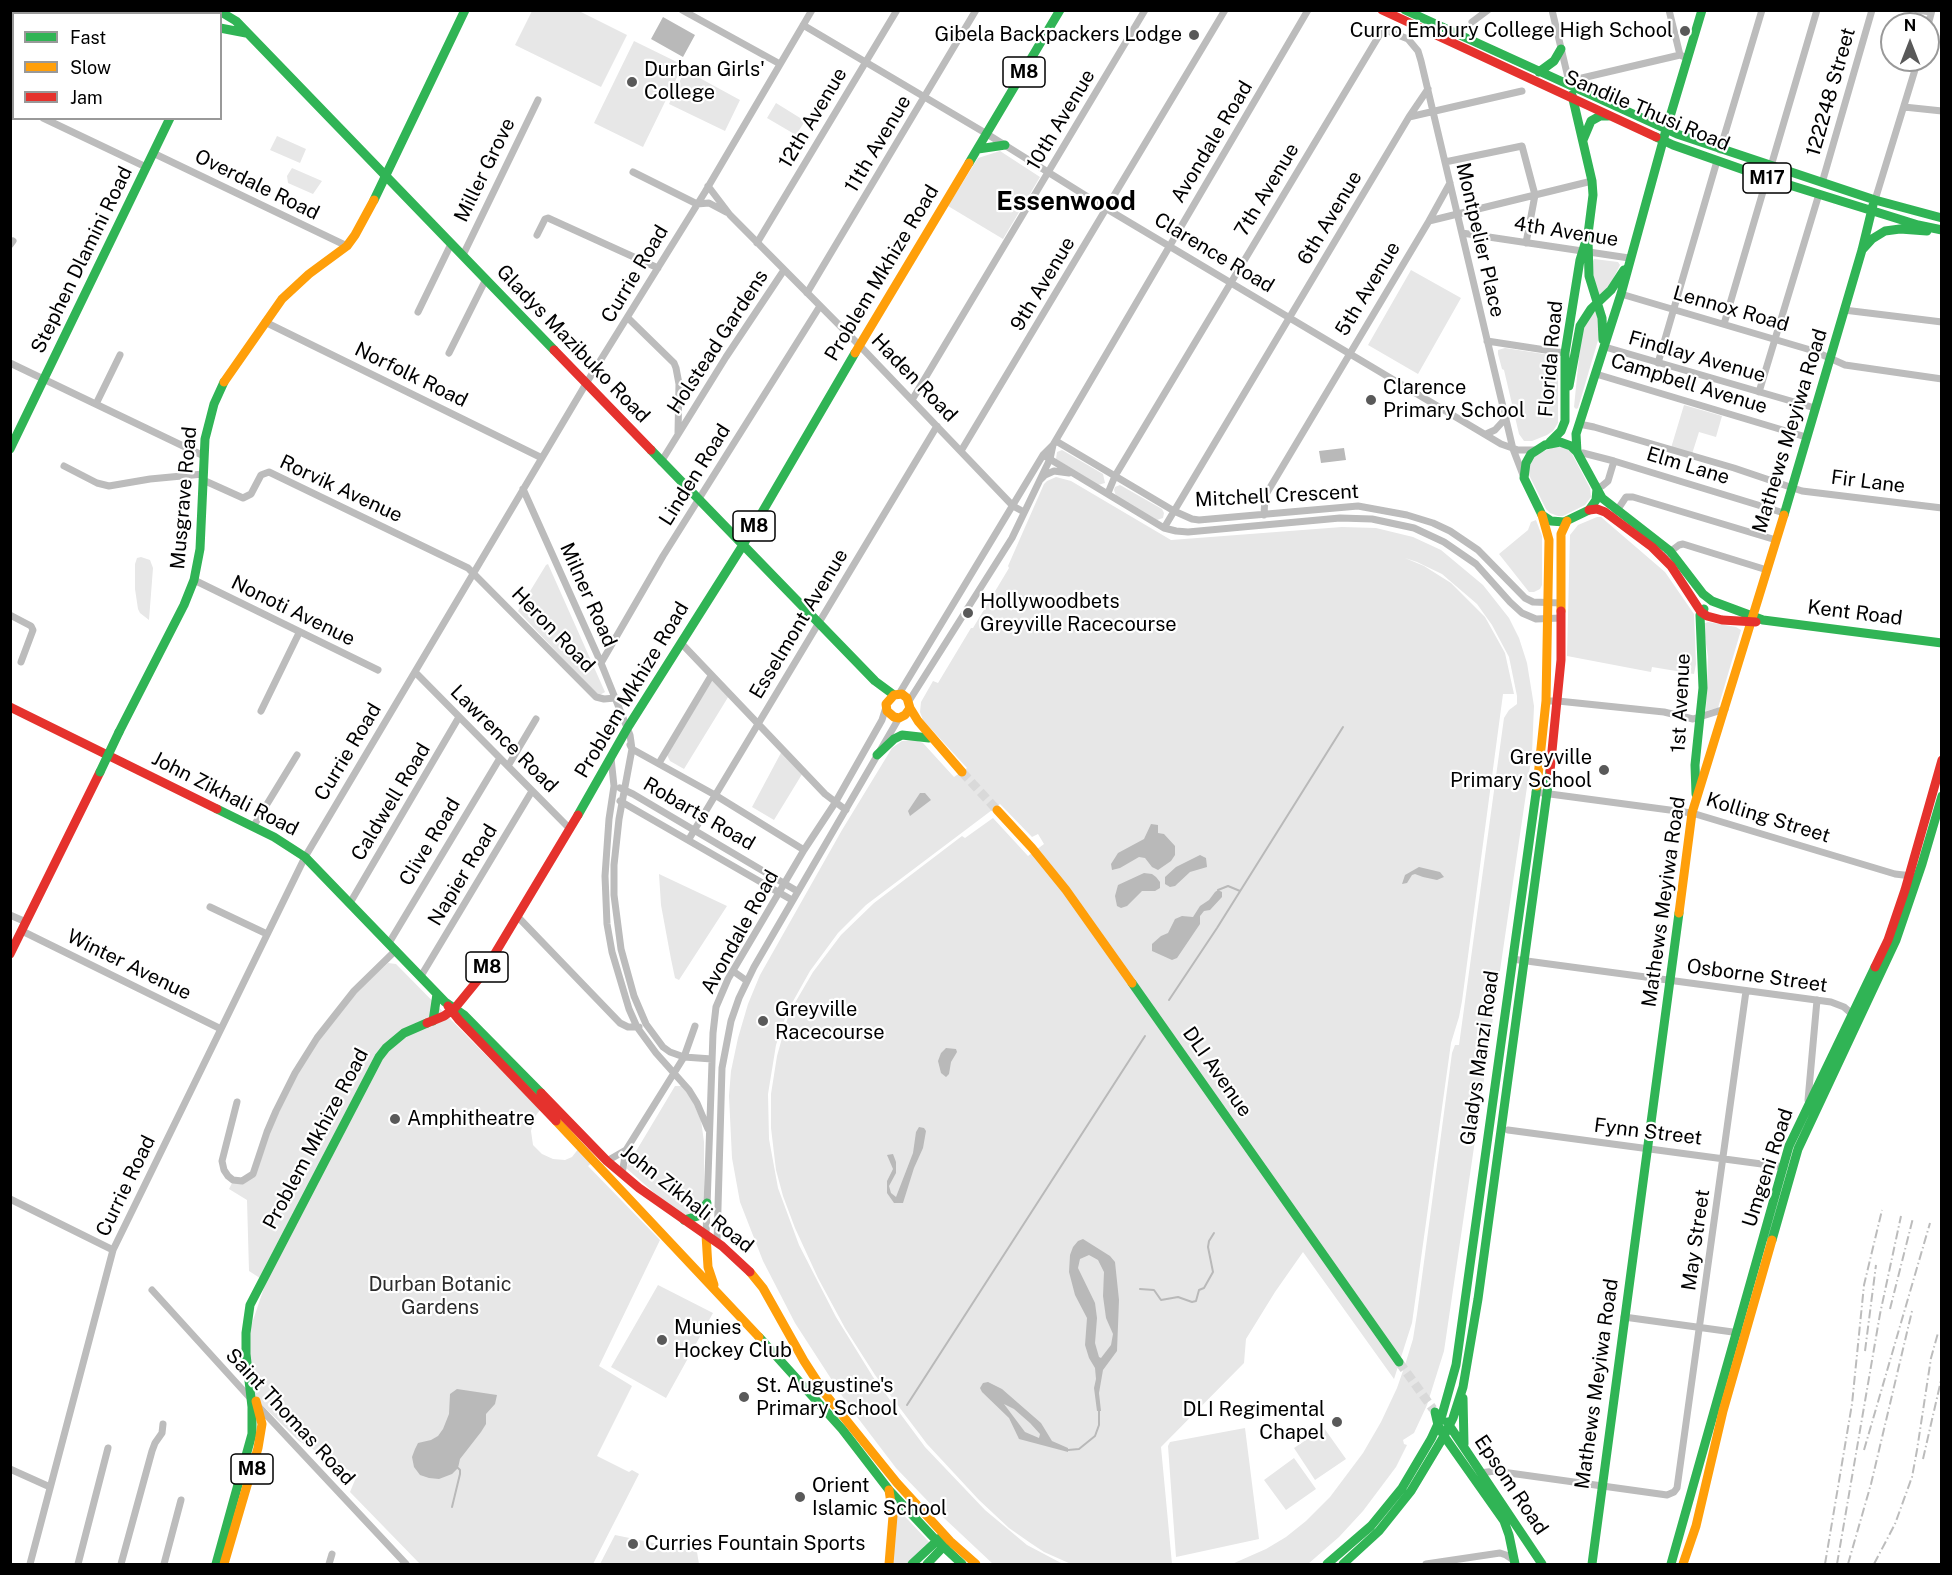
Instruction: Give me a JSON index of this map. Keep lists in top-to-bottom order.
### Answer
{
  "streets": {
    "main road": [
      "M8",
      "Sandile Thusi Road",
      "M17",
      "Stephen Dlamini Road",
      "Problem Mkhize Road",
      "Gladys Mazibuko Road",
      "Florida Road",
      "Mathews Meyiwa Road",
      "Musgrave Road",
      "Kent Road",
      "1st Avenue",
      "John Zikhali Road",
      "Gladys Manzi Road",
      "DLI Avenue",
      "Umgeni Road",
      "Epsom Road"
    ],
    "street": [
      "122248 Street",
      "12th Avenue",
      "10th Avenue",
      "Avondale Road",
      "11th Avenue",
      "Miller Grove",
      "Overdale Road",
      "7th Avenue",
      "6th Avenue",
      "4th Avenue",
      "Montpelier Place",
      "Clarence Road",
      "Currie Road",
      "9th Avenue",
      "5th Avenue",
      "Lennox Road",
      "Holstead Gardens",
      "Findlay Avenue",
      "Norfolk Road",
      "Haden Road",
      "Campbell Avenue",
      "Elm Lane",
      "Linden Road",
      "Fir Lane",
      "Rorvik Avenue",
      "Mitchell Crescent",
      "Milner Road",
      "Nonoti Avenue",
      "Esselmont Avenue",
      "Heron Road",
      "Lawrence Road",
      "Caldwell Road",
      "Robarts Road",
      "Kolling Street",
      "Clive Road",
      "Napier Road",
      "Winter Avenue",
      "Osborne Street",
      "Fynn Street",
      "May Street",
      "Saint Thomas Road"
    ]
  },
  "crossings": [
    ["M8", "Problem Mkhize Road"],
    ["M8", "Saint Thomas Road"],
    ["122248 Street", "Sandile Thusi Road"],
    ["Sandile Thusi Road", "Florida Road"],
    ["Sandile Thusi Road", "Mathews Meyiwa Road"],
    ["12th Avenue", "Clarence Road"],
    ["12th Avenue", "Haden Road"],
    ["10th Avenue", "Clarence Road"],
    ["10th Avenue", "Haden Road"],
    ["Avondale Road", "Clarence Road"],
    ["Avondale Road", "Gladys Mazibuko Road"],
    ["Avondale Road", "Haden Road"],
    ["Avondale Road", "Mitchell Crescent"],
    ["Avondale Road", "John Zikhali Road"],
    ["Avondale Road", "Robarts Road"],
    ["11th Avenue", "Clarence Road"],
    ["11th Avenue", "Haden Road"],
    ["Miller Grove", "Gladys Mazibuko Road"],
    ["Overdale Road", "Stephen Dlamini Road"],
    ["Overdale Road", "Musgrave Road"],
    ["7th Avenue", "Montpelier Place"],
    ["7th Avenue", "Clarence Road"],
    ["7th Avenue", "Mitchell Crescent"],
    ["6th Avenue", "Montpelier Place"],
    ["6th Avenue", "Clarence Road"],
    ["6th Avenue", "Mitchell Crescent"],
    ["4th Avenue", "Montpelier Place"],
    ["4th Avenue", "Florida Road"],
    ["Montpelier Place", "Clarence Road"],
    ["Montpelier Place", "5th Avenue"],
    ["Montpelier Place", "Florida Road"],
    ["Montpelier Place", "Elm Lane"],
    ["Montpelier Place", "Gladys Manzi Road"],
    ["Clarence Road", "Problem Mkhize Road"],
    ["Clarence Road", "Currie Road"],
    ["Clarence Road", "9th Avenue"],
    ["Clarence Road", "5th Avenue"],
    ["Clarence Road", "Florida Road"],
    ["Clarence Road", "Elm Lane"],
    ["Clarence Road", "Gladys Manzi Road"],
    ["Problem Mkhize Road", "Gladys Mazibuko Road"],
    ["Problem Mkhize Road", "Haden Road"],
    ["Problem Mkhize Road", "Milner Road"],
    ["Problem Mkhize Road", "Lawrence Road"],
    ["Problem Mkhize Road", "John Zikhali Road"],
    ["Currie Road", "Gladys Mazibuko Road"],
    ["Currie Road", "Norfolk Road"],
    ["Currie Road", "Haden Road"],
    ["Currie Road", "Rorvik Avenue"],
    ["Currie Road", "Milner Road"],
    ["Currie Road", "Heron Road"],
    ["Currie Road", "Lawrence Road"],
    ["Currie Road", "John Zikhali Road"],
    ["Currie Road", "Winter Avenue"],
    ["9th Avenue", "Haden Road"],
    ["5th Avenue", "Mitchell Crescent"],
    ["Lennox Road", "Mathews Meyiwa Road"],
    ["Holstead Gardens", "Gladys Mazibuko Road"],
    ["Holstead Gardens", "Haden Road"],
    ["Gladys Mazibuko Road", "Linden Road"],
    ["Gladys Mazibuko Road", "Musgrave Road"],
    ["Gladys Mazibuko Road", "Esselmont Avenue"],
    ["Findlay Avenue", "Florida Road"],
    ["Findlay Avenue", "Mathews Meyiwa Road"],
    ["Florida Road", "Elm Lane"],
    ["Florida Road", "Gladys Manzi Road"],
    ["Norfolk Road", "Musgrave Road"],
    ["Haden Road", "Linden Road"],
    ["Haden Road", "Esselmont Avenue"],
    ["Campbell Avenue", "Mathews Meyiwa Road"],
    ["Mathews Meyiwa Road", "Elm Lane"],
    ["Mathews Meyiwa Road", "Fir Lane"],
    ["Mathews Meyiwa Road", "Kent Road"],
    ["Mathews Meyiwa Road", "1st Avenue"],
    ["Mathews Meyiwa Road", "Kolling Street"],
    ["Mathews Meyiwa Road", "Osborne Street"],
    ["Mathews Meyiwa Road", "Fynn Street"],
    ["Mathews Meyiwa Road", "May Street"],
    ["Elm Lane", "Gladys Manzi Road"],
    ["Linden Road", "Milner Road"],
    ["Rorvik Avenue", "Musgrave Road"],
    ["Rorvik Avenue", "Heron Road"],
    ["Mitchell Crescent", "Gladys Manzi Road"],
    ["Musgrave Road", "Nonoti Avenue"],
    ["Musgrave Road", "Winter Avenue"],
    ["Milner Road", "Heron Road"],
    ["Esselmont Avenue", "Robarts Road"],
    ["Lawrence Road", "Caldwell Road"],
    ["Lawrence Road", "Clive Road"],
    ["Lawrence Road", "Napier Road"],
    ["John Zikhali Road", "Caldwell Road"],
    ["John Zikhali Road", "Clive Road"],
    ["John Zikhali Road", "Napier Road"],
    ["Kolling Street", "Gladys Manzi Road"],
    ["Kolling Street", "Umgeni Road"],
    ["Osborne Street", "Gladys Manzi Road"],
    ["Osborne Street", "Umgeni Road"],
    ["Osborne Street", "May Street"],
    ["Gladys Manzi Road", "Fynn Street"],
    ["Gladys Manzi Road", "Epsom Road"],
    ["Fynn Street", "Umgeni Road"],
    ["Fynn Street", "May Street"]
  ],
  "districts": ["Essenwood"],
  "parks": ["Durban Botanic Gardens"],
  "places": [
    "Curro Embury College High School",
    "Gibela Backpackers Lodge",
    "Durban Girls' College",
    "Clarence Primary School",
    "Hollywoodbets Greyville Racecourse",
    "Greyville Primary School",
    "Greyville Racecourse",
    "Amphitheatre",
    "Munies Hockey Club",
    "St. Augustine's Primary School",
    "DLI Regimental Chapel",
    "Orient Islamic School",
    "Curries Fountain Sports"
  ],
  "legend": ["Fast", "Slow", "Jam"],
  "north": "top"
}
